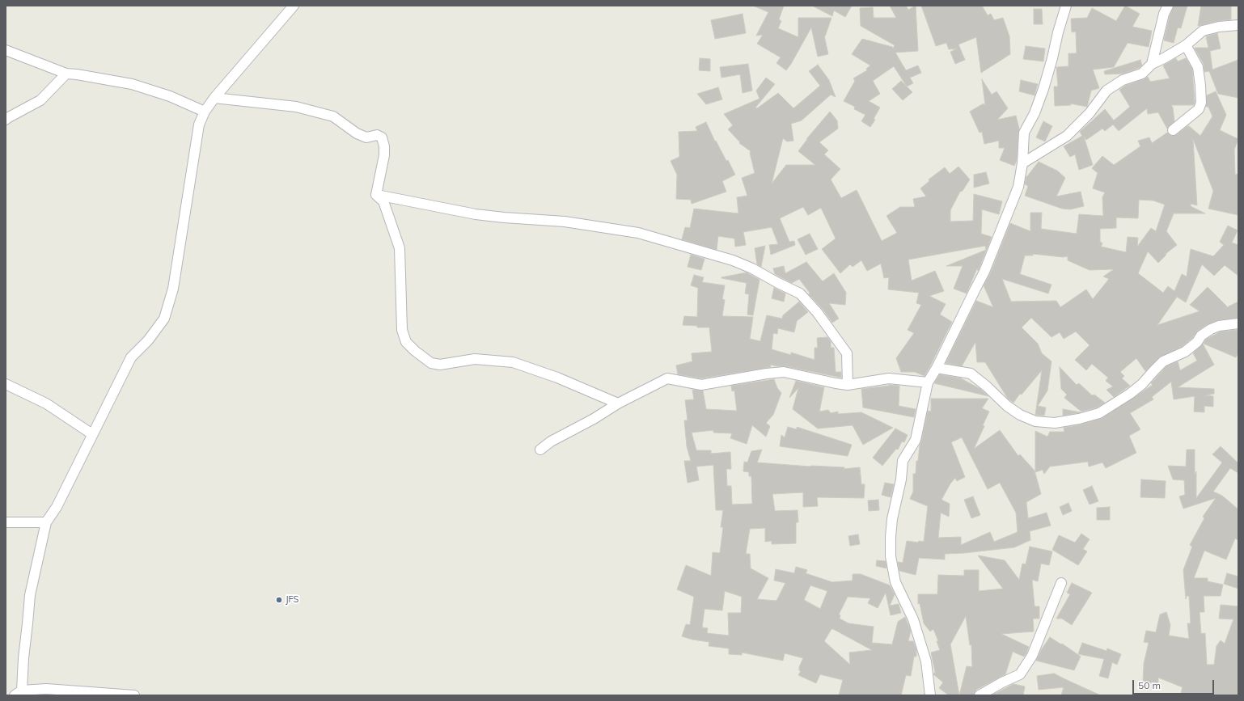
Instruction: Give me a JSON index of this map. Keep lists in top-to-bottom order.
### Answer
{
  "places": ["JFS"],
  "scale_bar": "50 m"
}
